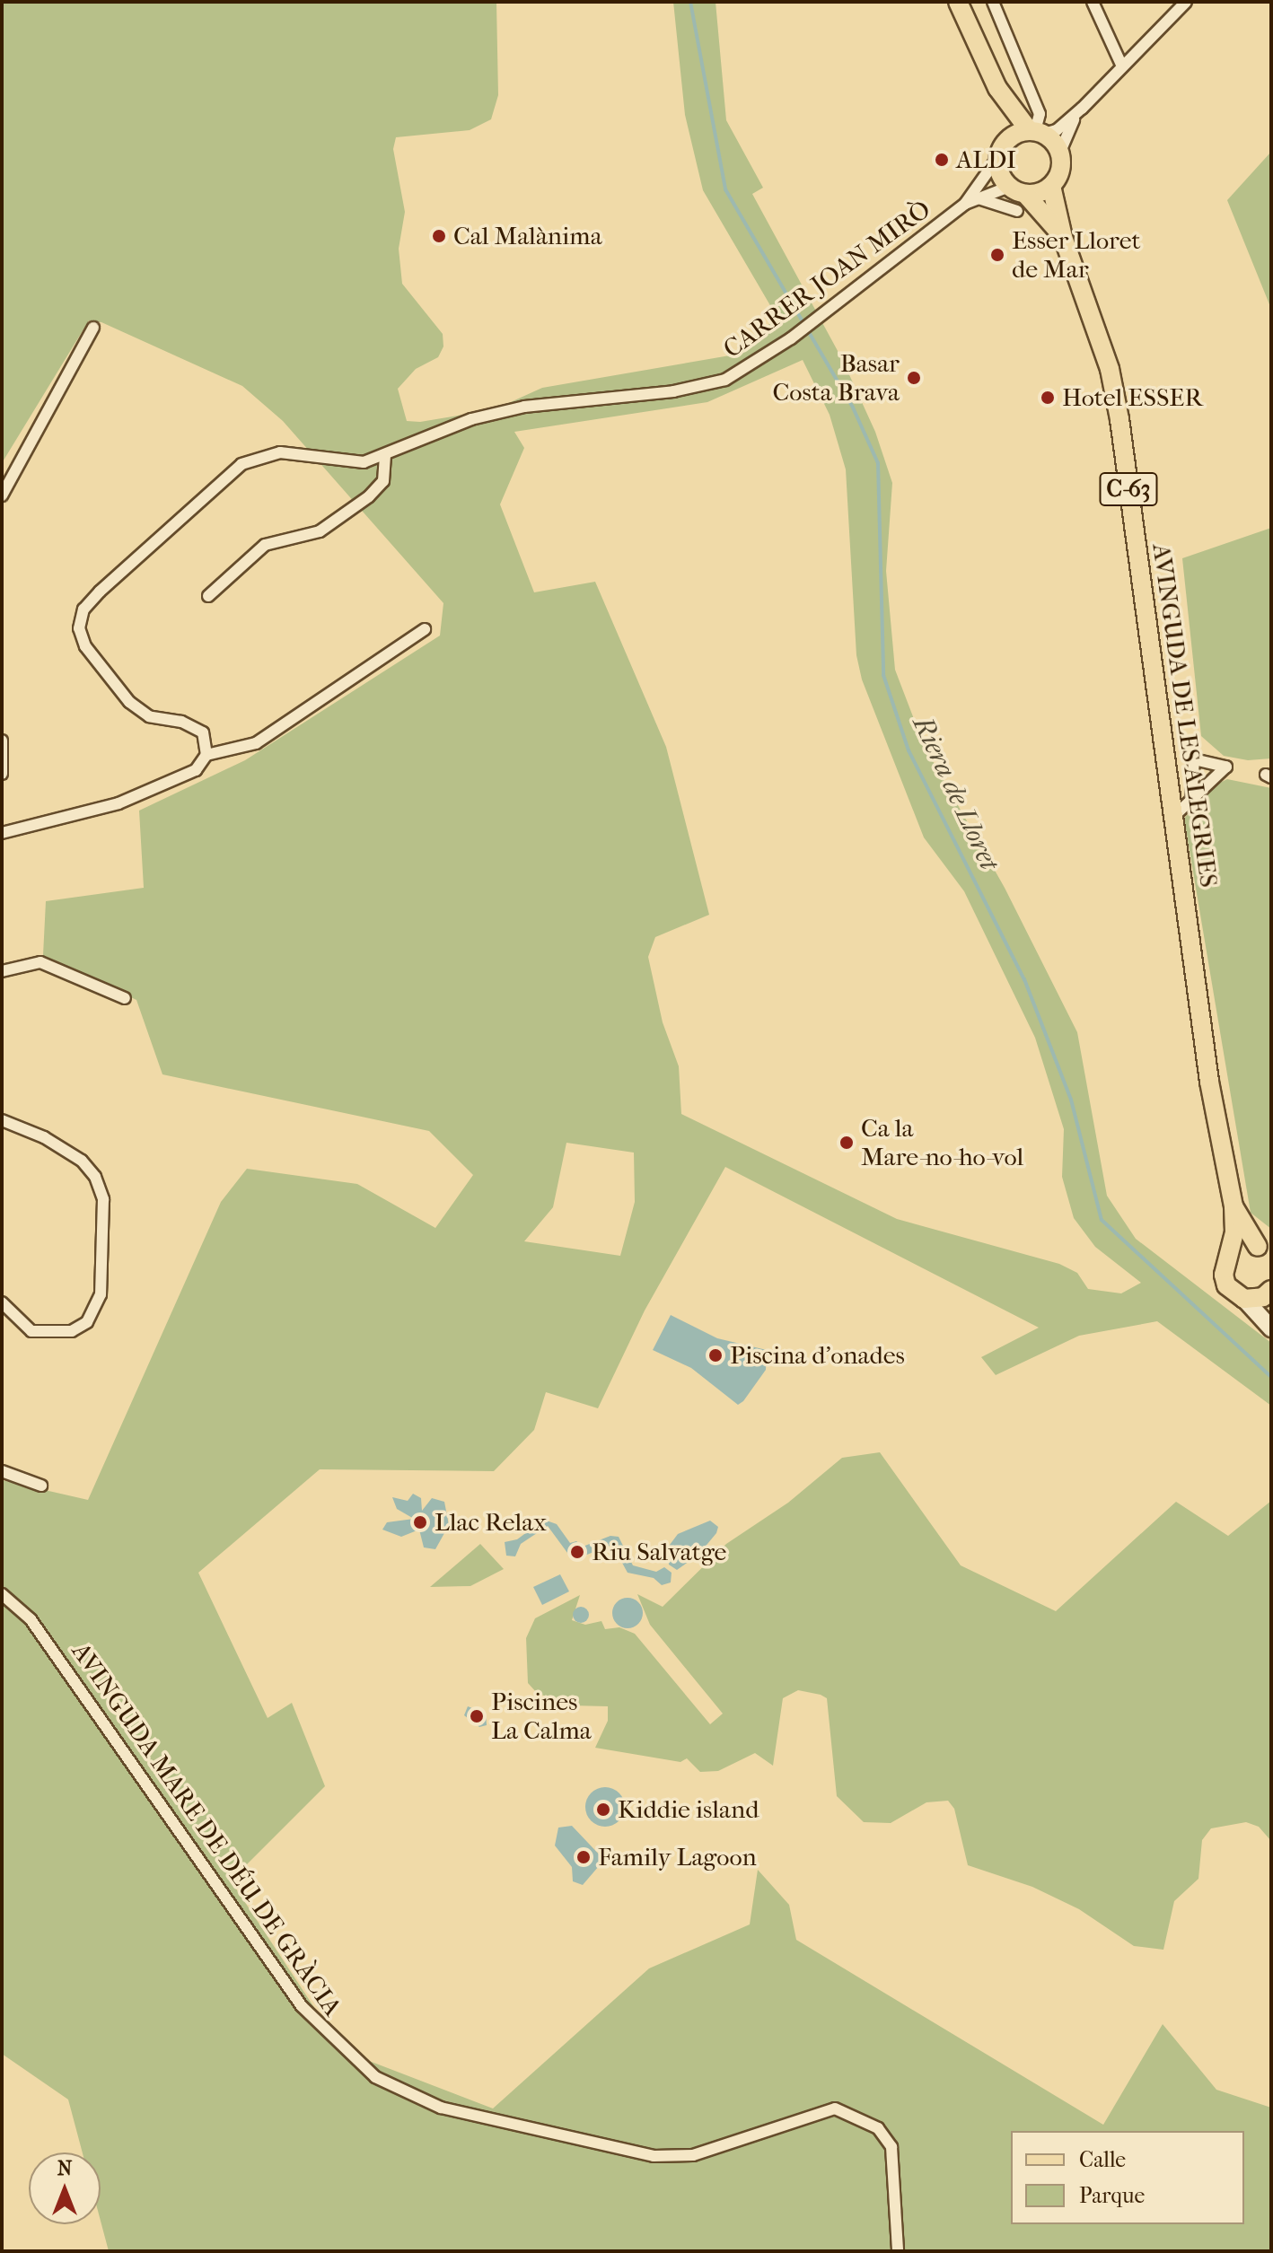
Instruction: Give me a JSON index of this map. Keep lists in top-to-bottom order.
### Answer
{
  "streets": {
    "main road": ["C-63", "AVINGUDA DE LES ALEGRIES"],
    "street": ["CARRER JOAN MIRÒ", "AVINGUDA MARE DE DÉU DE GRÀCIA"]
  },
  "crossings": [
    ["CARRER JOAN MIRÒ", "C-63"],
    ["CARRER JOAN MIRÒ", "AVINGUDA DE LES ALEGRIES"],
    ["C-63", "AVINGUDA DE LES ALEGRIES"]
  ],
  "water": ["Riera de Lloret"],
  "places": [
    "ALDI",
    "Cal Malànima",
    "Esser Lloret de Mar",
    "Basar Costa Brava",
    "Hotel ESSER",
    "Ca la Mare-no-ho-vol",
    "Piscina d'onades",
    "Llac Relax",
    "Riu Salvatge",
    "Piscines La Calma",
    "Kiddie island",
    "Family Lagoon"
  ],
  "legend": ["Calle", "Parque"],
  "north": "top"
}
